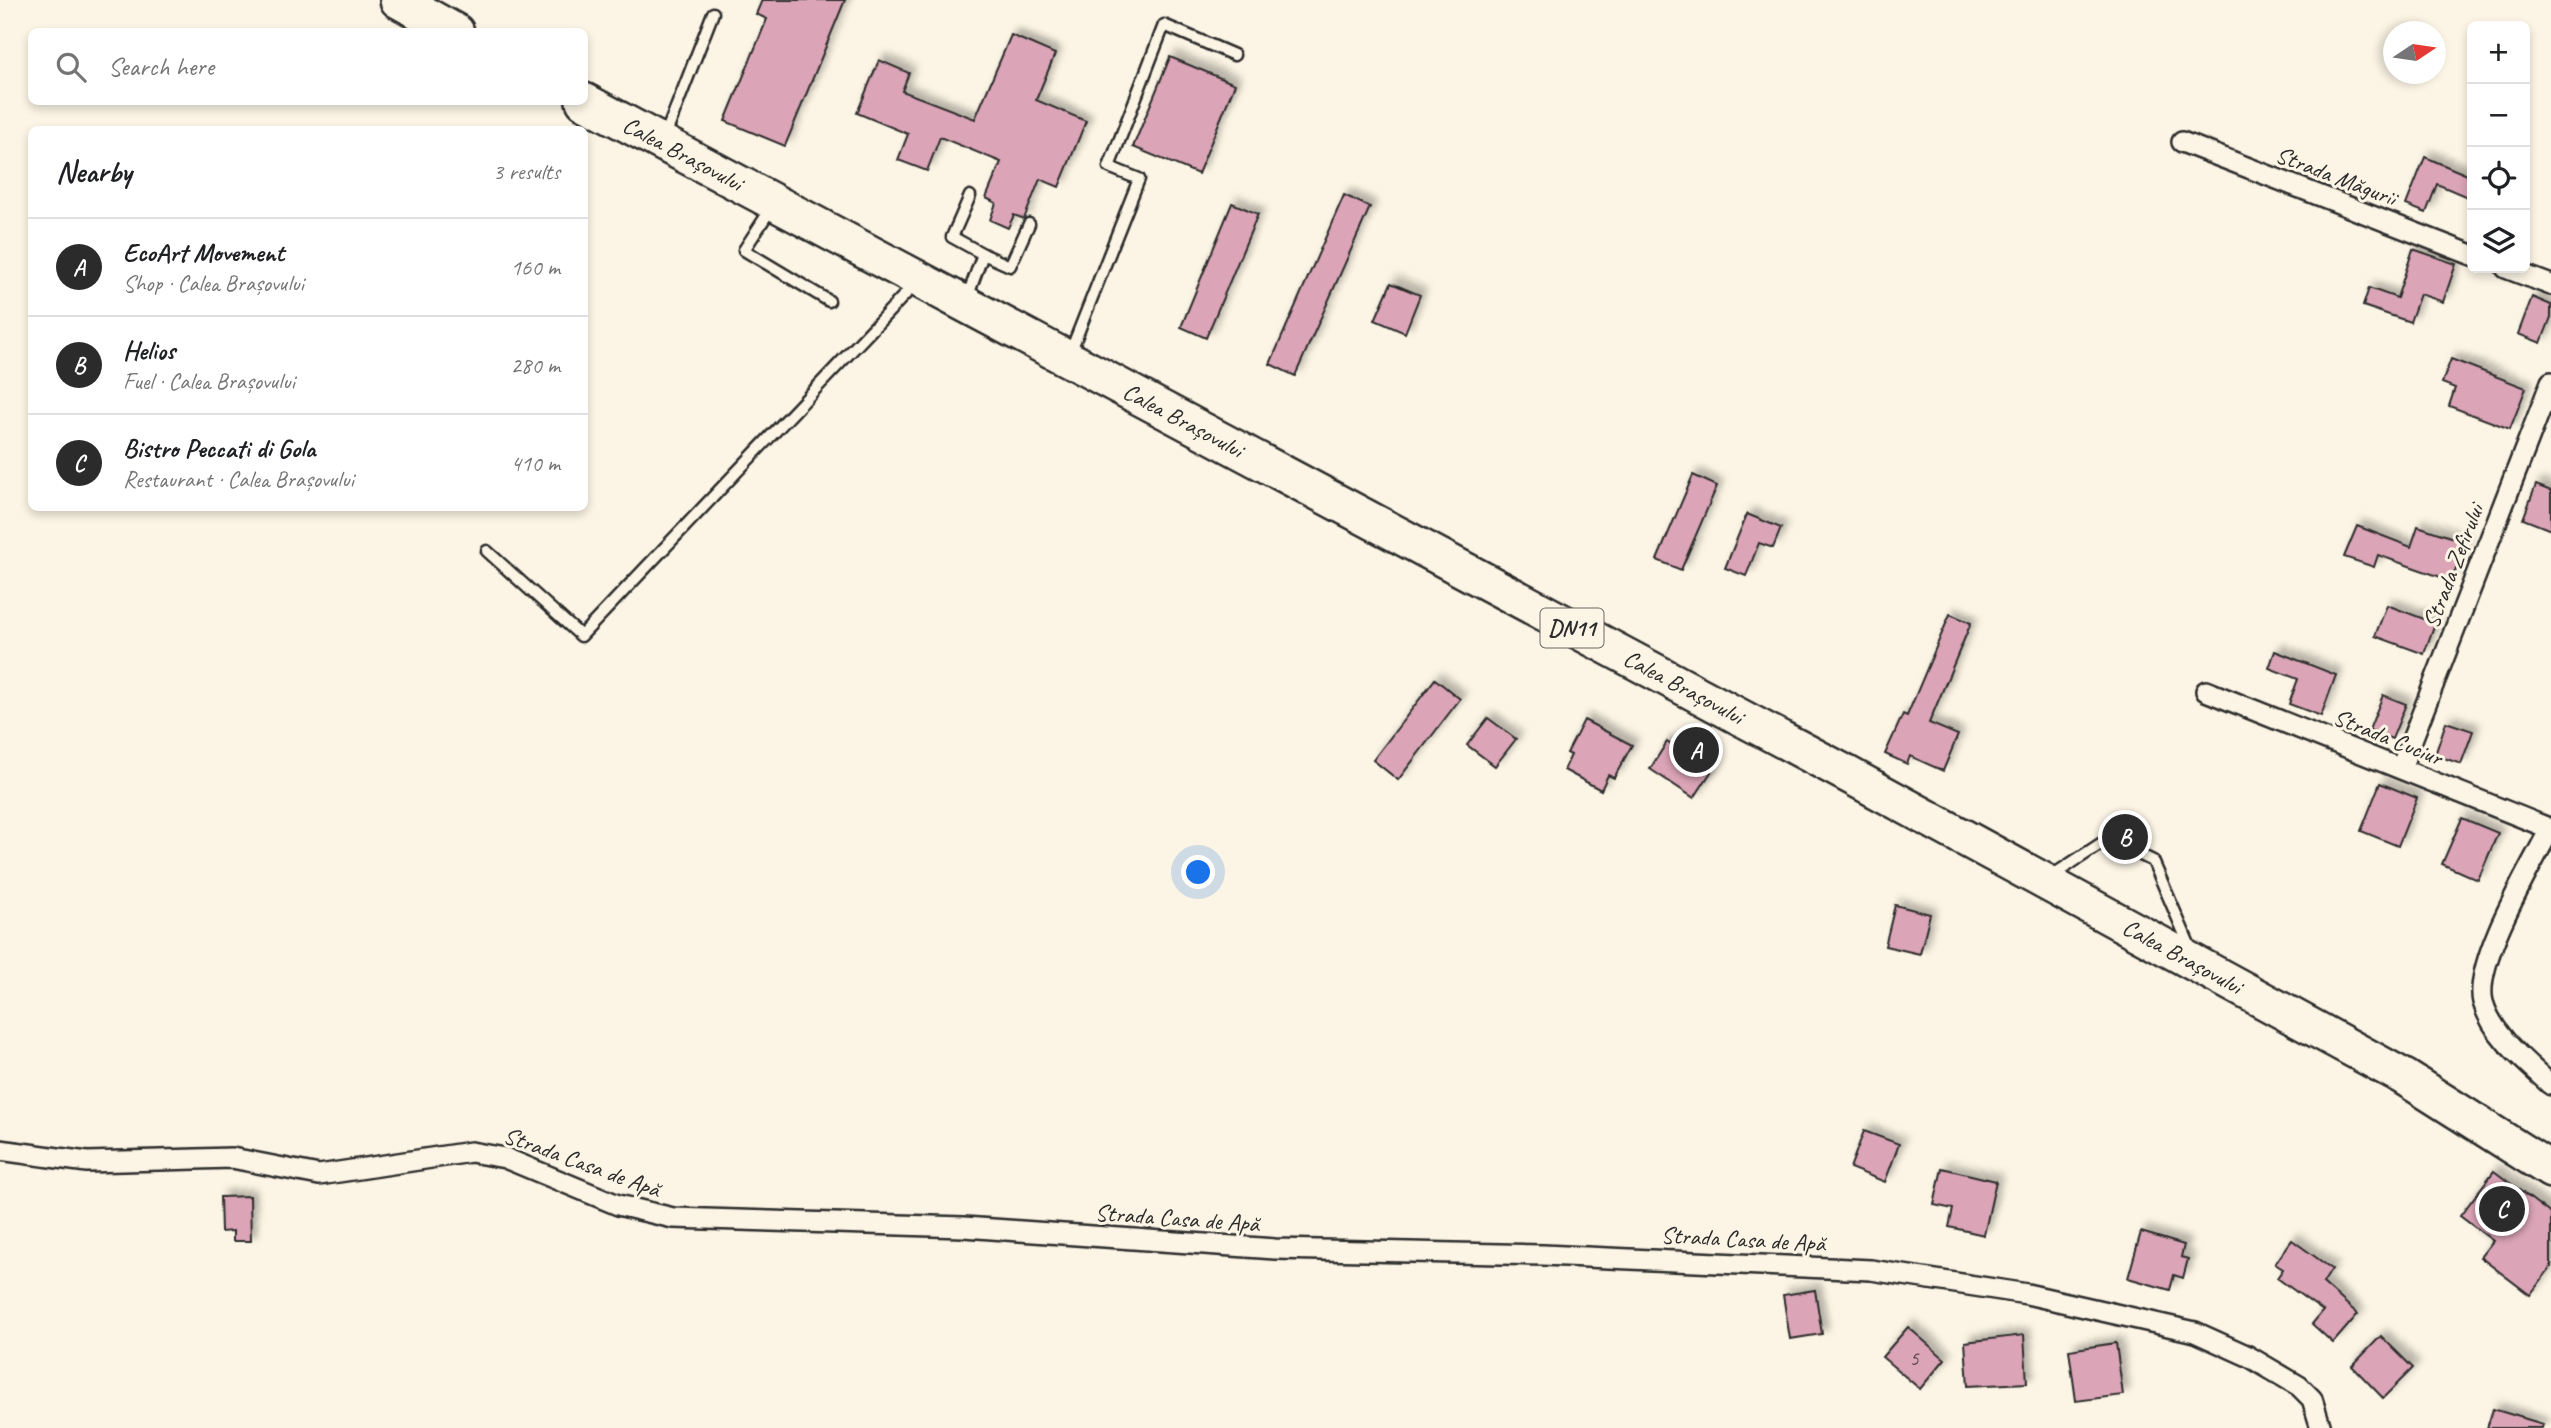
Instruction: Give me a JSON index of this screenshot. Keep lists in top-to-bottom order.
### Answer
{
  "streets": {
    "highway": ["Calea Brașovului", "DN11"],
    "street": [
      "Strada Măgurii",
      "Strada Zefirului",
      "Strada Cuciur",
      "Strada Casa de Apă"
    ]
  },
  "crossings": [
    ["Strada Zefirului", "Strada Cuciur"]
  ],
  "house_numbers": ["5"],
  "north": "right",
  "page": {
    "map_buttons": ["+", "−"],
    "search": "Search here",
    "heading": ["Nearby", "3 results"],
    "list": [
      {
        "mark": "A",
        "name": "EcoArt Movement",
        "note": "Shop · Calea Brașovului",
        "value": "160 m"
      },
      {
        "mark": "B",
        "name": "Helios",
        "note": "Fuel · Calea Brașovului",
        "value": "280 m"
      },
      {
        "mark": "C",
        "name": "Bistro Peccati di Gola",
        "note": "Restaurant · Calea Brașovului",
        "value": "410 m"
      }
    ],
    "pins": ["A", "B", "C"]
  }
}
